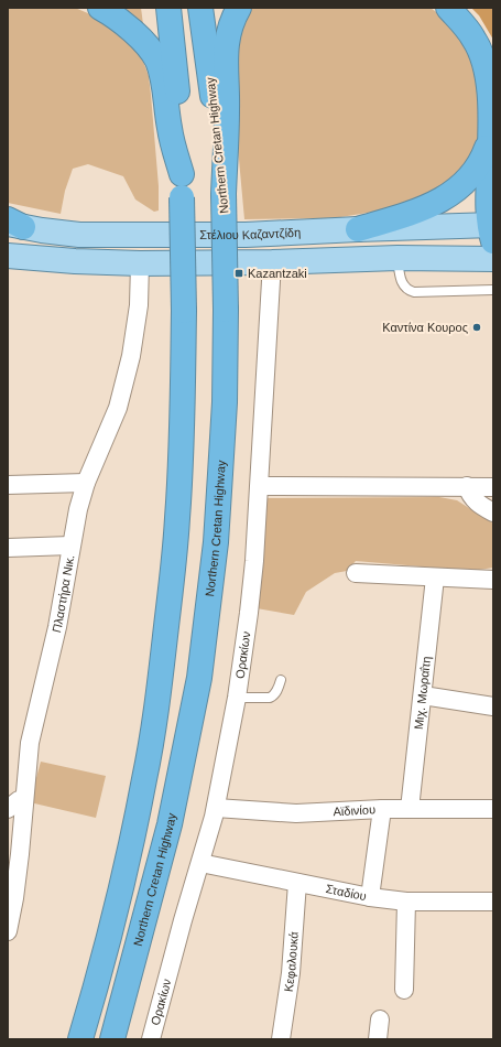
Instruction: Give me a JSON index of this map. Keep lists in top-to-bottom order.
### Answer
{
  "streets": {
    "highway": ["Northern Cretan Highway"],
    "main road": ["Στέλιου Καζαντζίδη"],
    "street": [
      "Πλαστήρα Νικ.",
      "Ορακίων",
      "Μιχ. Μωραΐτη",
      "Αϊδινίου",
      "Σταδίου",
      "Κεφαλουκά"
    ]
  },
  "crossings": [
    ["Ορακίων", "Αϊδινίου"],
    ["Ορακίων", "Σταδίου"],
    ["Μιχ. Μωραΐτη", "Αϊδινίου"],
    ["Σταδίου", "Κεφαλουκά"]
  ],
  "places": {
    "transit": ["Kazantzaki"],
    "other": ["Καντίνα Κουρος"]
  }
}
